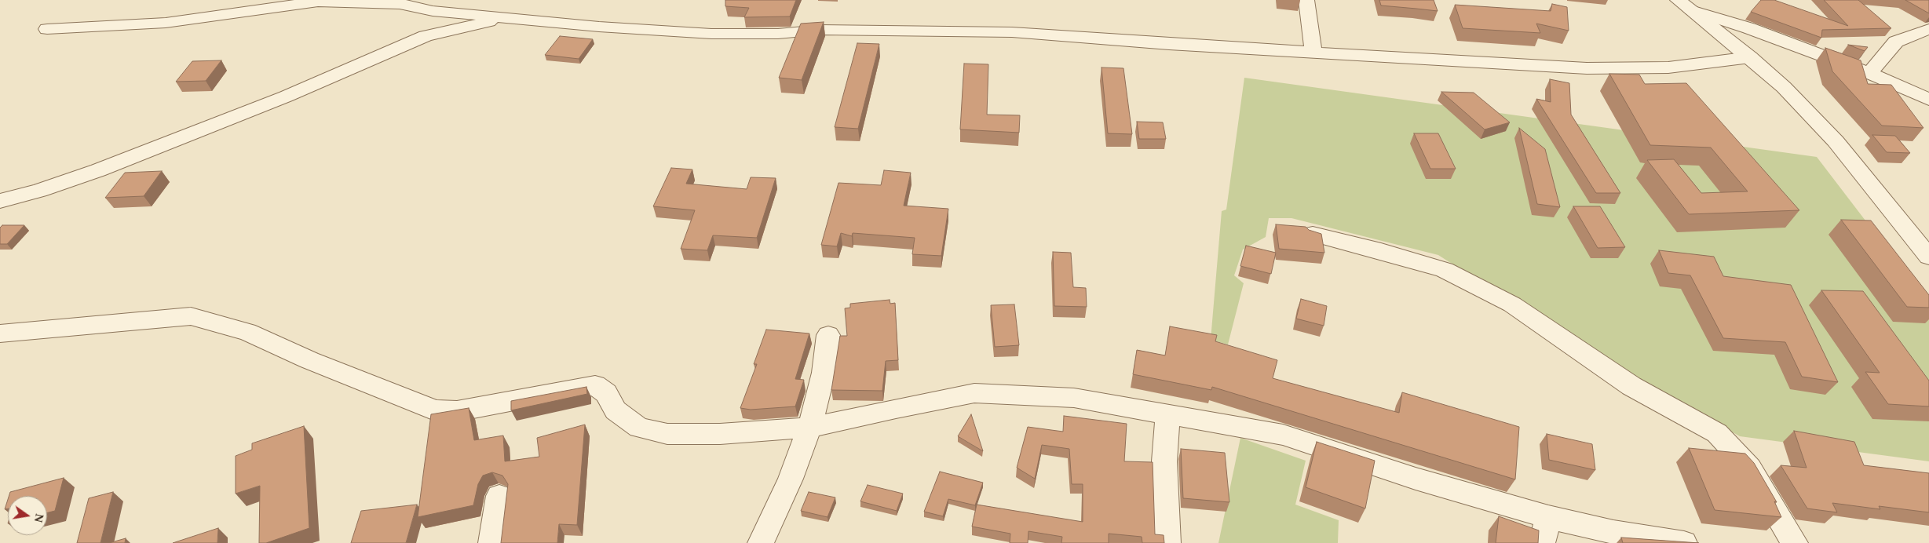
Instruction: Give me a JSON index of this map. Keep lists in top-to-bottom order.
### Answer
{
  "north": "right"
}
